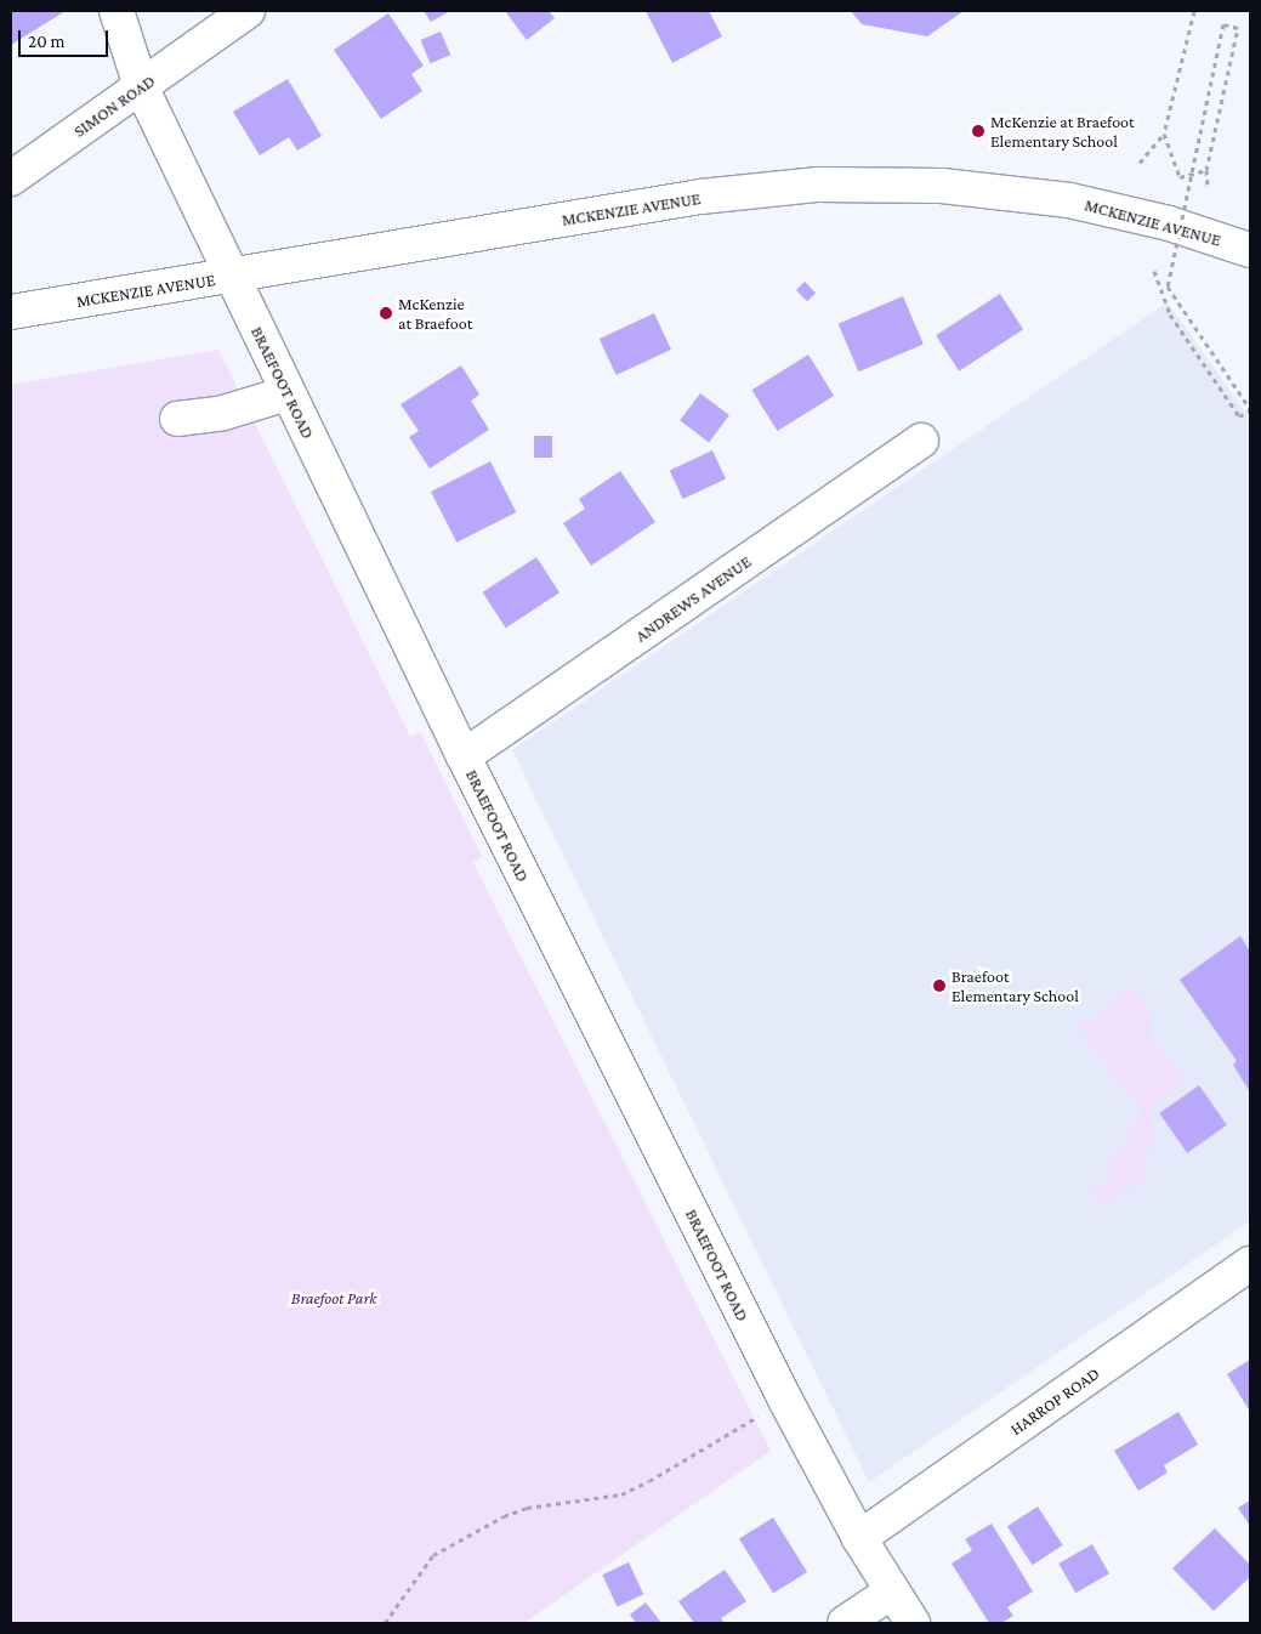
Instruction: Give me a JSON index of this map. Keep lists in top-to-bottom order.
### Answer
{
  "streets": {
    "street": [
      "SIMON ROAD",
      "MCKENZIE AVENUE",
      "BRAEFOOT ROAD",
      "ANDREWS AVENUE",
      "HARROP ROAD"
    ]
  },
  "crossings": [
    ["SIMON ROAD", "BRAEFOOT ROAD"],
    ["MCKENZIE AVENUE", "BRAEFOOT ROAD"],
    ["BRAEFOOT ROAD", "ANDREWS AVENUE"],
    ["BRAEFOOT ROAD", "HARROP ROAD"]
  ],
  "parks": ["Braefoot Park"],
  "places": ["McKenzie at Braefoot Elementary School", "McKenzie at Braefoot", "Braefoot Elementary School"],
  "scale_bar": "20 m"
}
